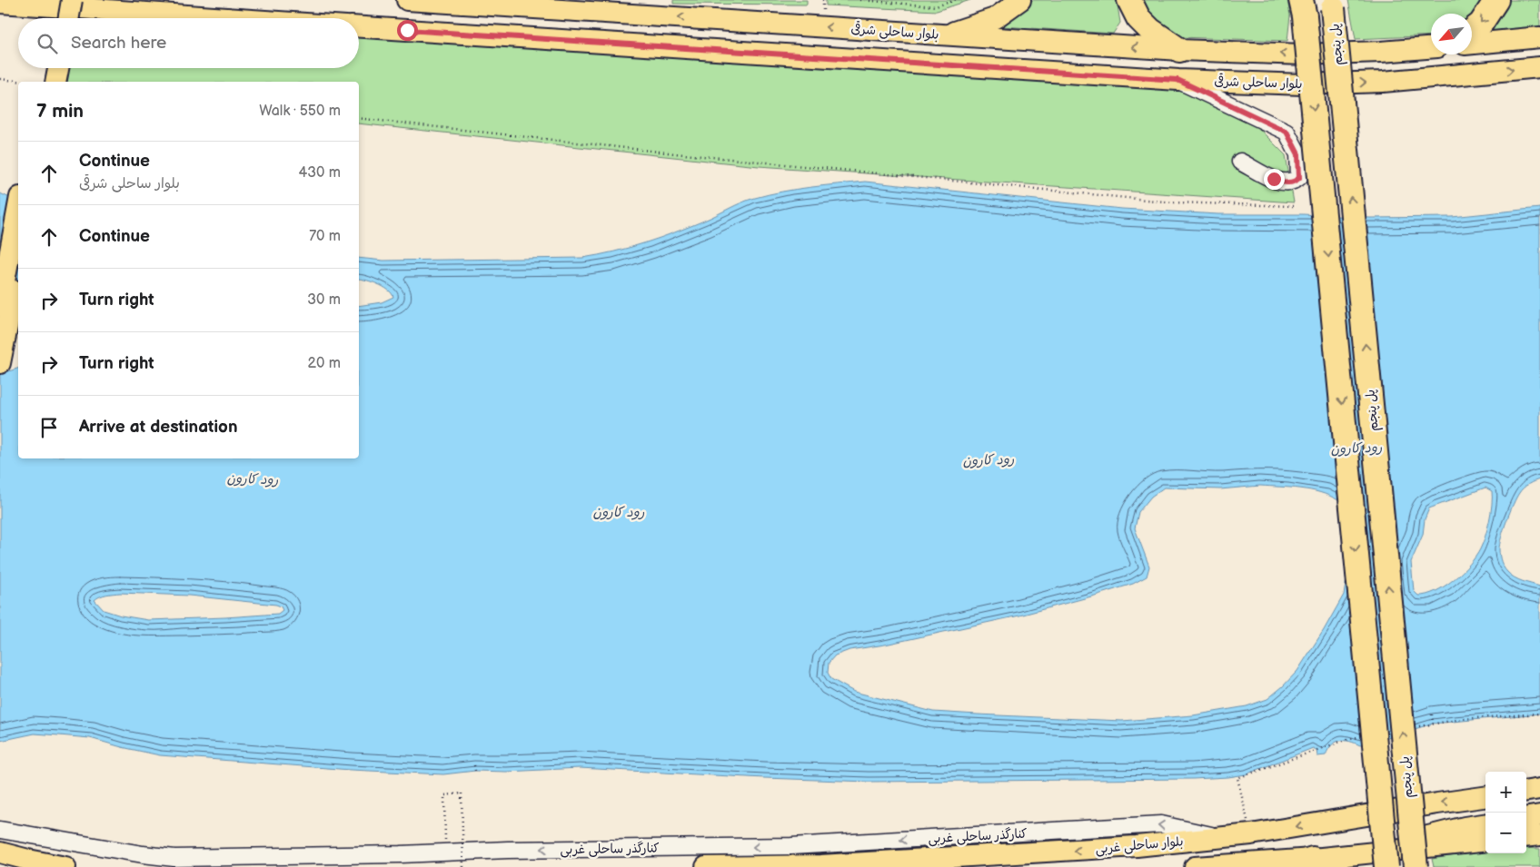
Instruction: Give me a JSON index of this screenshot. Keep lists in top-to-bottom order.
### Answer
{
  "streets": {
    "highway": ["پل پنجم"],
    "main road": ["بلوار ساحلی شرقی", "بلوار ساحلی غربی"],
    "street": ["کنارگذر ساحلی غربی"]
  },
  "crossings": [
    ["کنارگذر ساحلی غربی", "بلوار ساحلی غربی"]
  ],
  "one_way": ["کنارگذر ساحلی غربی"],
  "water": ["رود کارون"],
  "north": "bottom left",
  "page": {
    "search": "Search here",
    "heading": ["7 min", "Walk · 550 m"],
    "list": [
      ["Continue", "بلوار ساحلی شرقی", "430 m"],
      ["Continue", "70 m"],
      ["Turn right", "30 m"],
      ["Turn right", "20 m"],
      "Arrive at destination"
    ],
    "map_buttons": ["+", "−"]
  }
}
